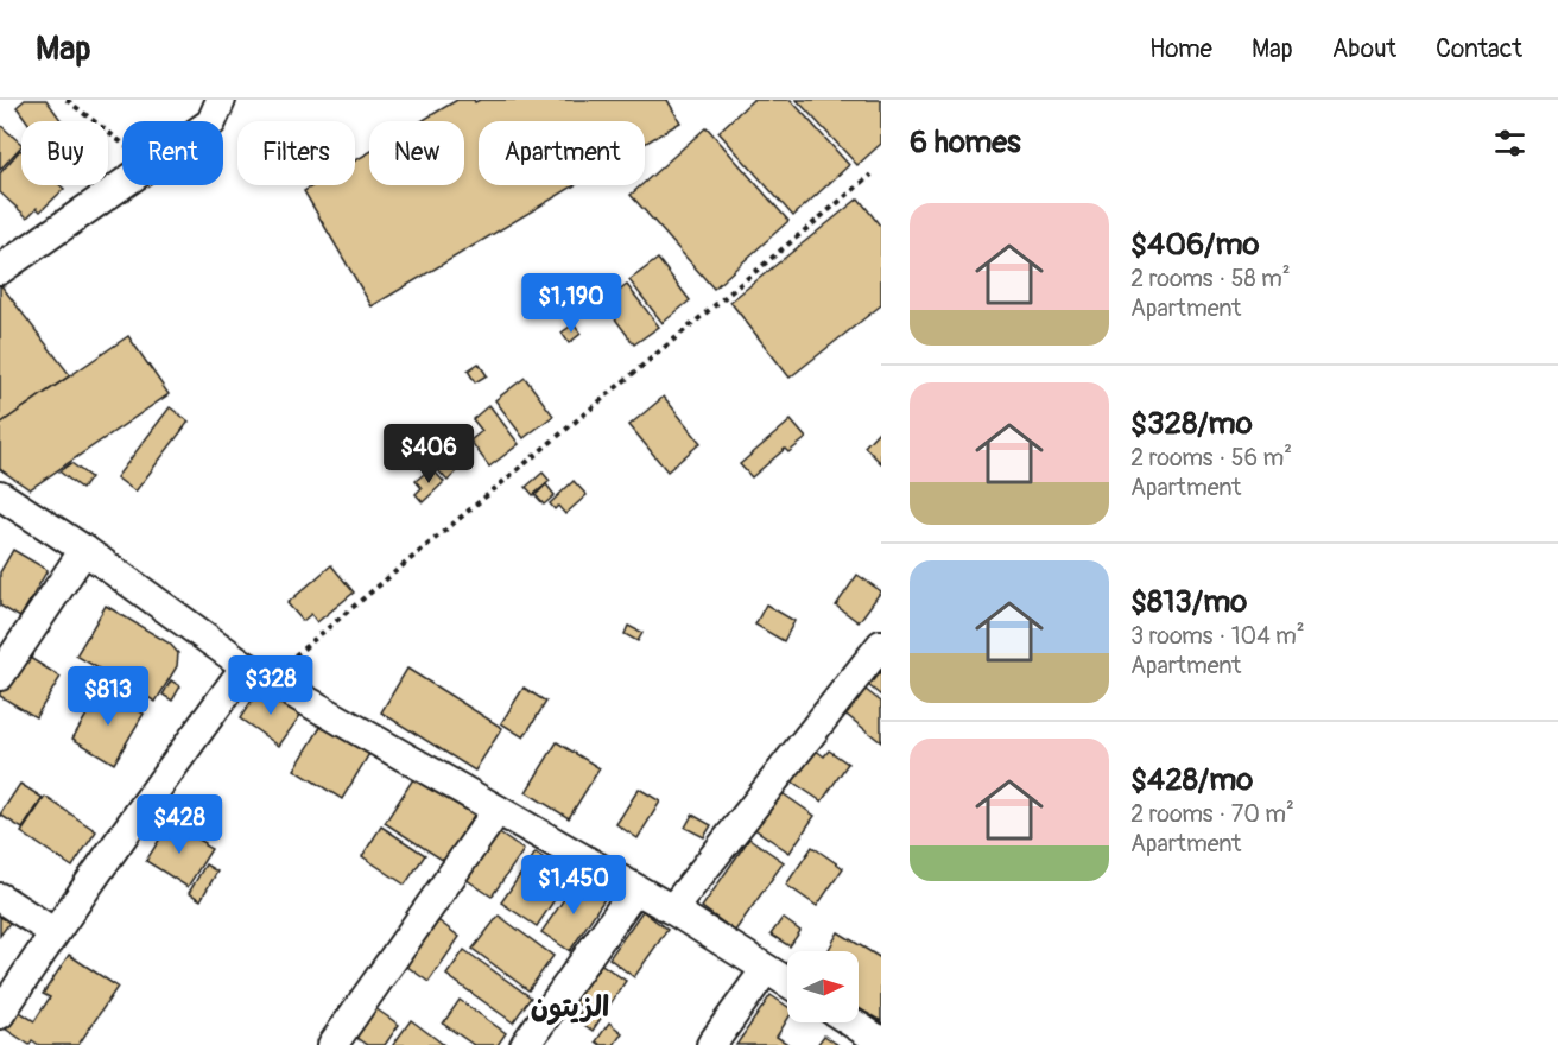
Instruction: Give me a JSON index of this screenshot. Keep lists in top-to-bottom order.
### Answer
{
  "districts": ["الزيتون"],
  "north": "right",
  "page": {
    "header": "Map",
    "nav": [
      "Home",
      "Map",
      "About",
      "Contact"
    ],
    "heading": "6 homes",
    "chip": [
      "Buy",
      "Rent",
      "Filters",
      "New",
      "Apartment"
    ],
    "list": [
      {
        "name": "$406/mo",
        "note": "2 rooms · 58 m² · Apartment"
      },
      {
        "name": "$328/mo",
        "note": "2 rooms · 56 m² · Apartment"
      },
      {
        "name": "$813/mo",
        "note": "3 rooms · 104 m² · Apartment"
      },
      {
        "name": "$428/mo",
        "note": "2 rooms · 70 m² · Apartment"
      }
    ],
    "price": [
      "$1,190",
      "$406",
      "$328",
      "$813",
      "$428",
      "$1,450"
    ]
  }
}
